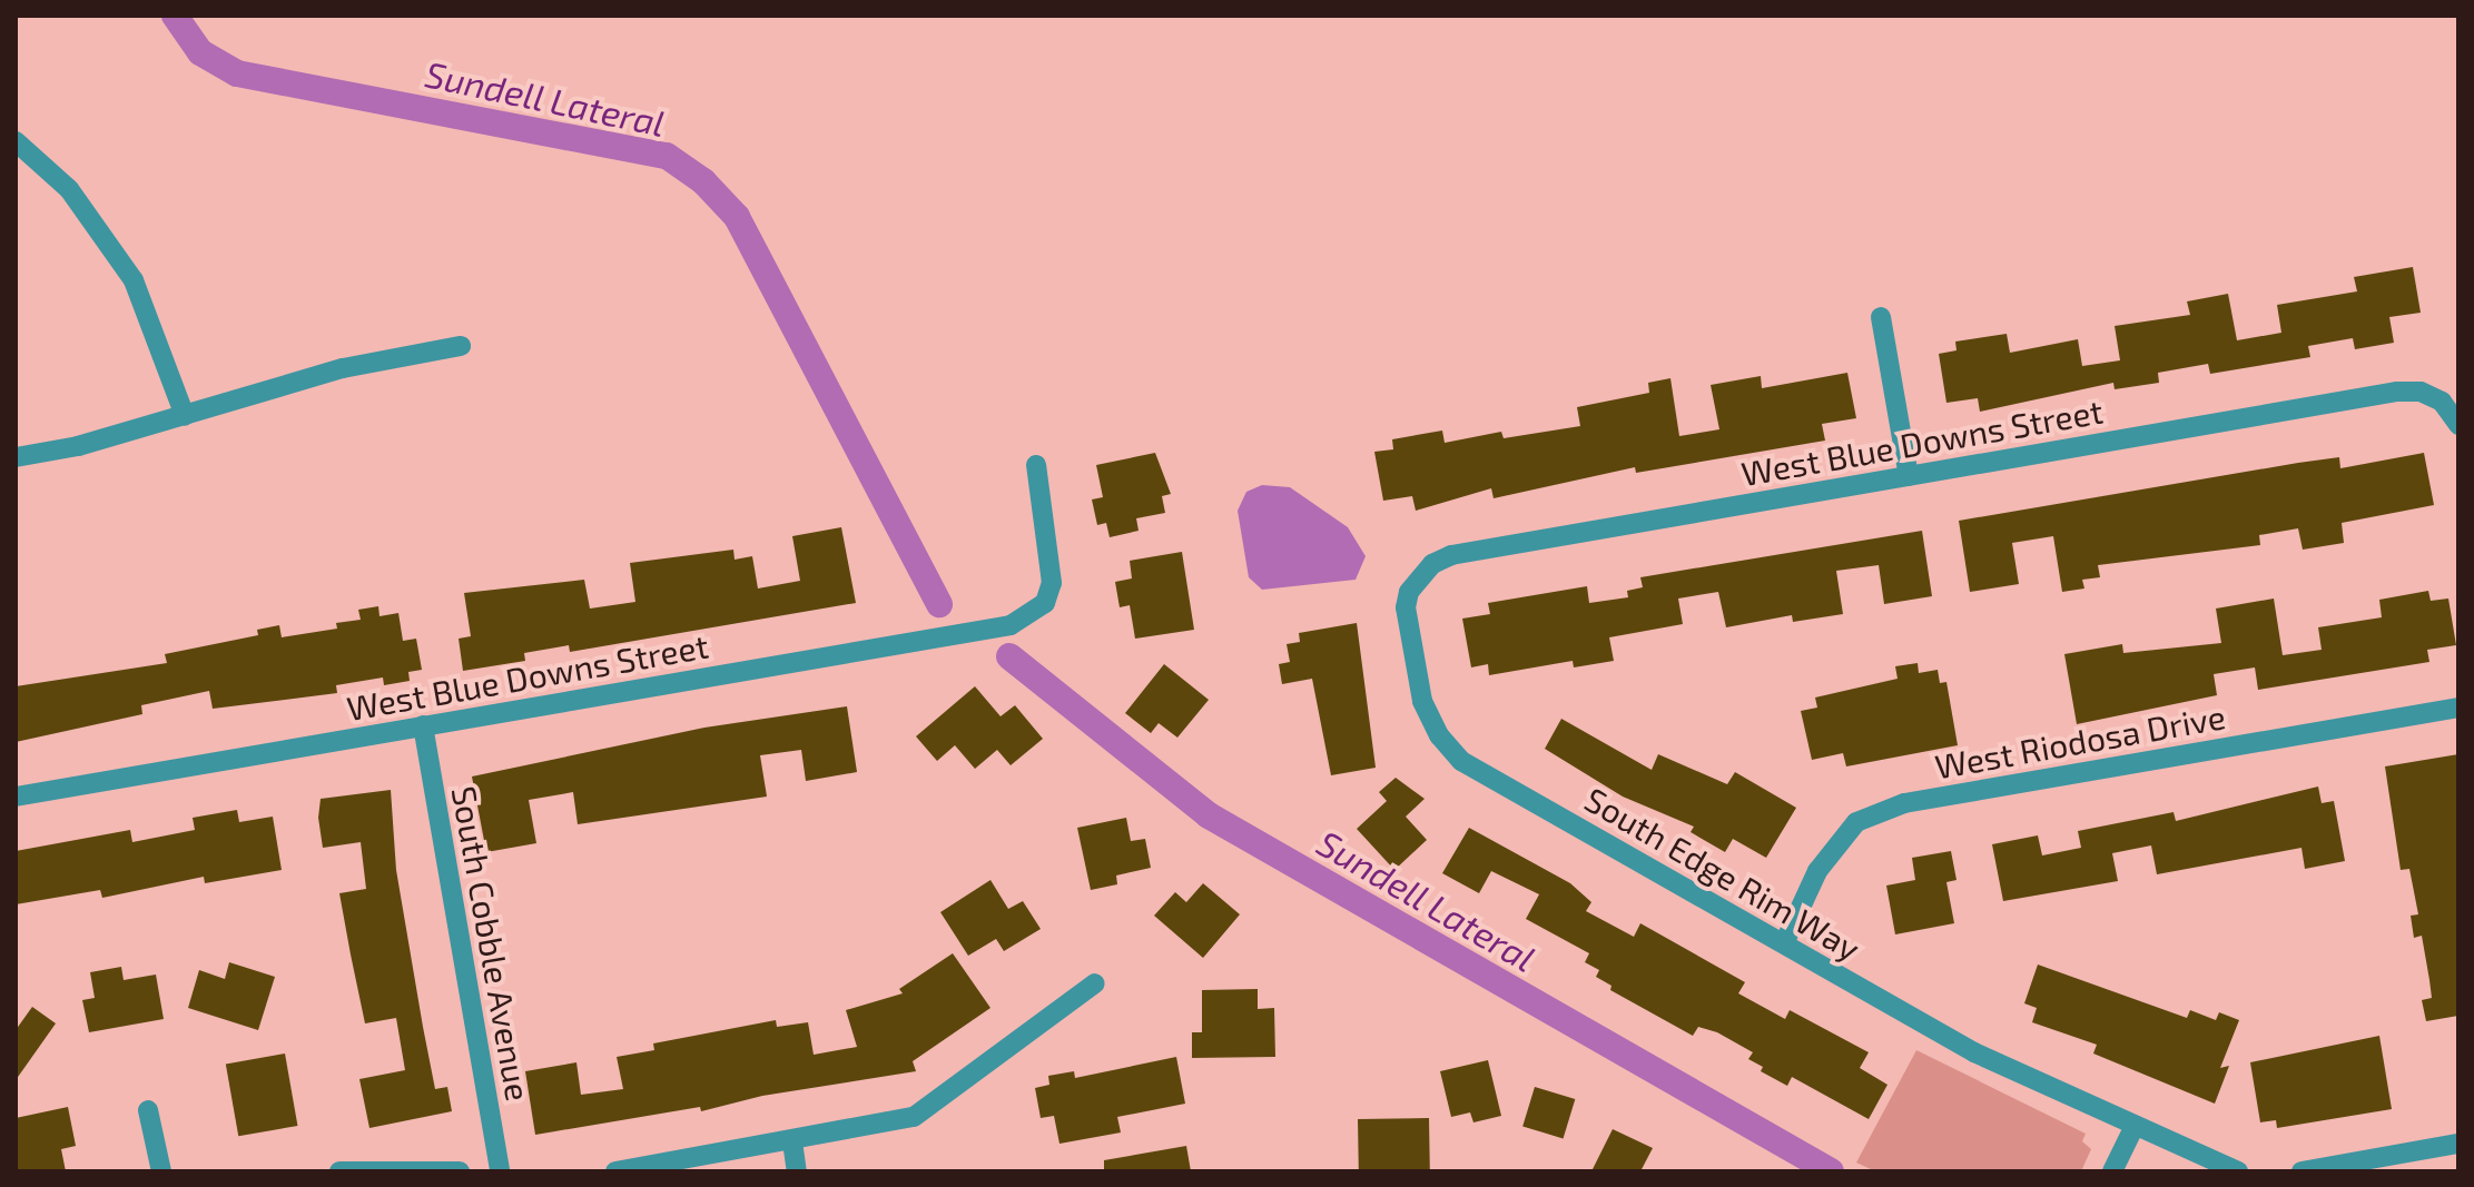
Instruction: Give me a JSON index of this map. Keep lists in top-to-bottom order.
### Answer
{
  "streets": {
    "street": [
      "West Blue Downs Street",
      "West Riodosa Drive",
      "South Edge Rim Way",
      "South Cobble Avenue"
    ]
  },
  "crossings": [
    ["West Blue Downs Street", "South Edge Rim Way"],
    ["West Blue Downs Street", "South Cobble Avenue"],
    ["West Riodosa Drive", "South Edge Rim Way"]
  ],
  "water": ["Sundell Lateral"]
}
